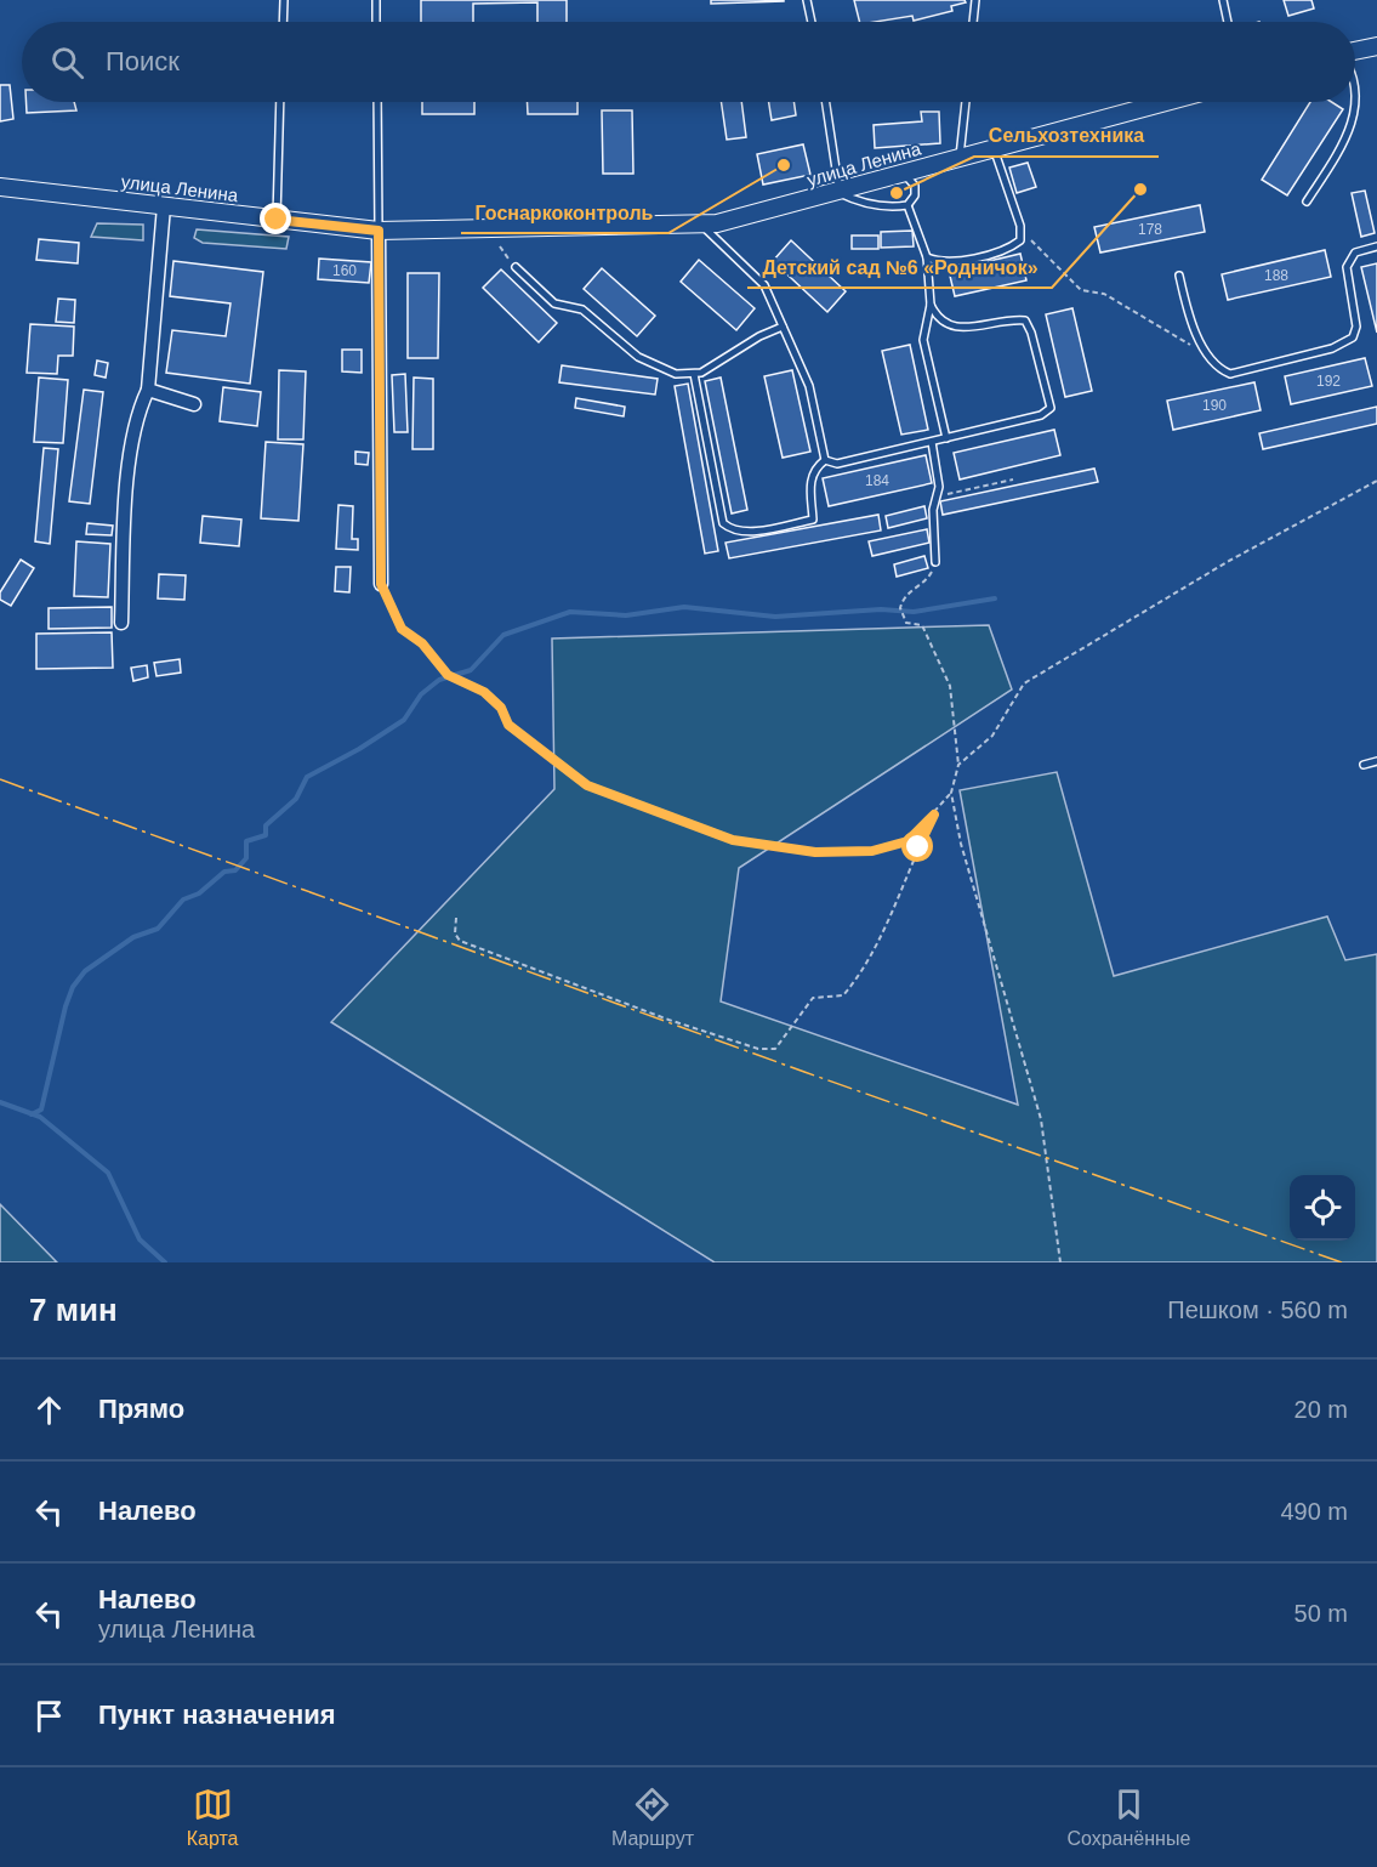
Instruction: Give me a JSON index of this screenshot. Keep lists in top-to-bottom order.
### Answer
{
  "streets": {
    "street": ["улица Ленина"]
  },
  "places": ["Госнаркоконтроль", "Детский сад №6 «Родничок»", "Сельхозтехника"],
  "house_numbers": [
    "178",
    "160",
    "188",
    "192",
    "190",
    "184"
  ],
  "page": {
    "search": "Поиск",
    "heading": ["7 мин", "Пешком · 560 m"],
    "list": [
      ["Прямо", "20 m"],
      ["Налево", "490 m"],
      ["Налево", "улица Ленина", "50 m"],
      "Пункт назначения"
    ],
    "nav": ["Карта", "Маршрут", "Сохранённые"]
  }
}
